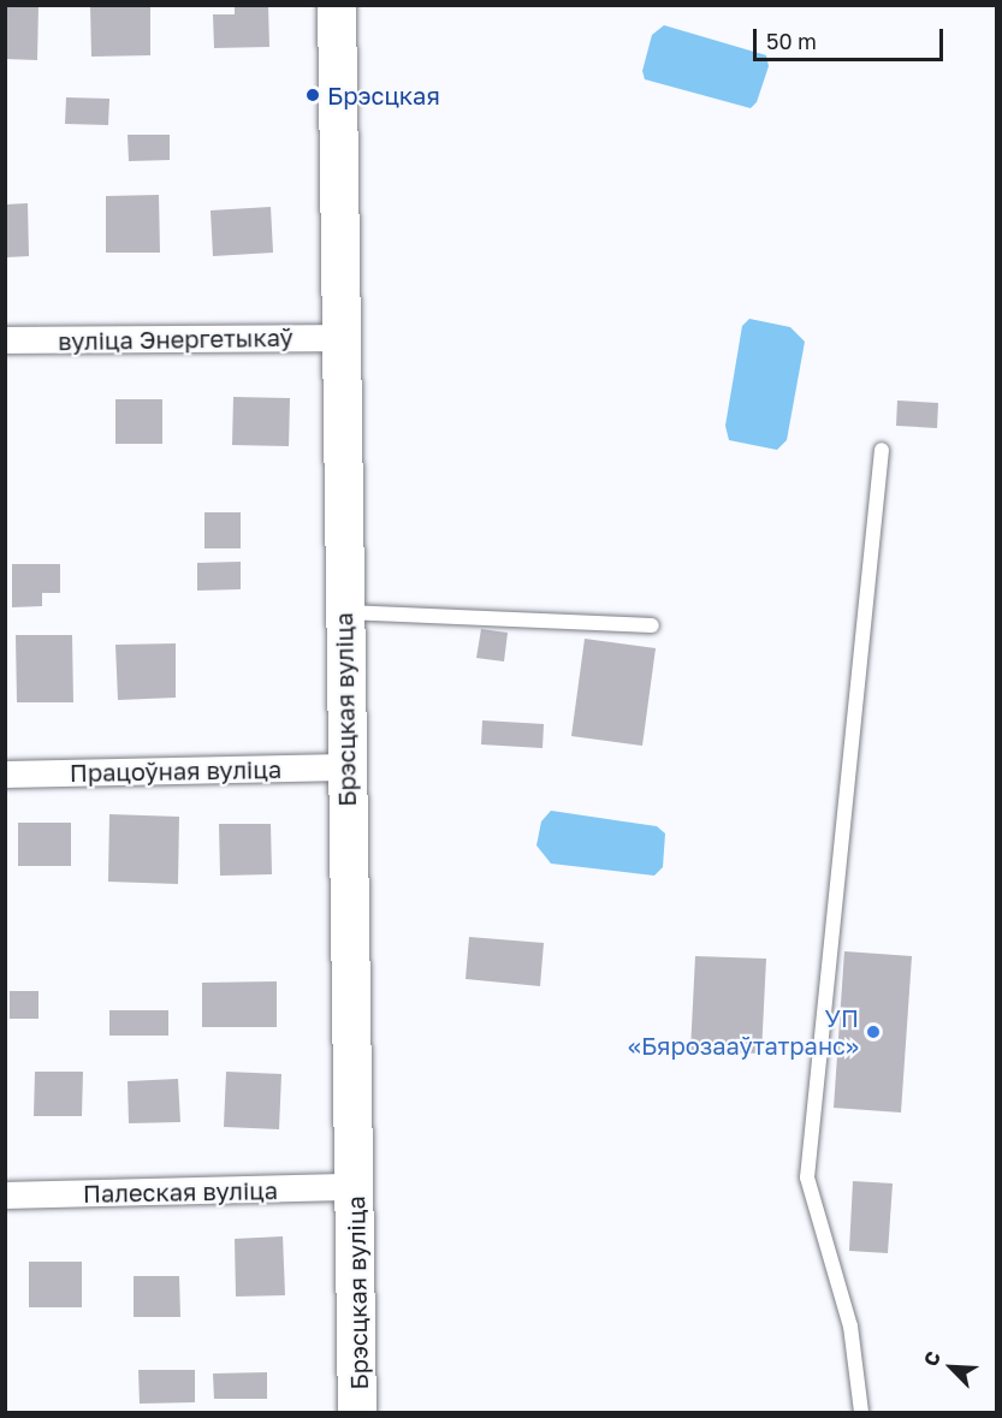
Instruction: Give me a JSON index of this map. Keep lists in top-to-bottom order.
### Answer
{
  "streets": {
    "street": [
      "вуліца Энергетыкаў",
      "Брэсцкая вуліца",
      "Працоўная вуліца",
      "Палеская вуліца"
    ]
  },
  "crossings": [
    ["вуліца Энергетыкаў", "Брэсцкая вуліца"],
    ["Брэсцкая вуліца", "Працоўная вуліца"],
    ["Брэсцкая вуліца", "Палеская вуліца"]
  ],
  "places": ["Брэсцкая", "УП «Бярозааўтатранс»"],
  "scale_bar": "50 m",
  "north": "top left"
}
